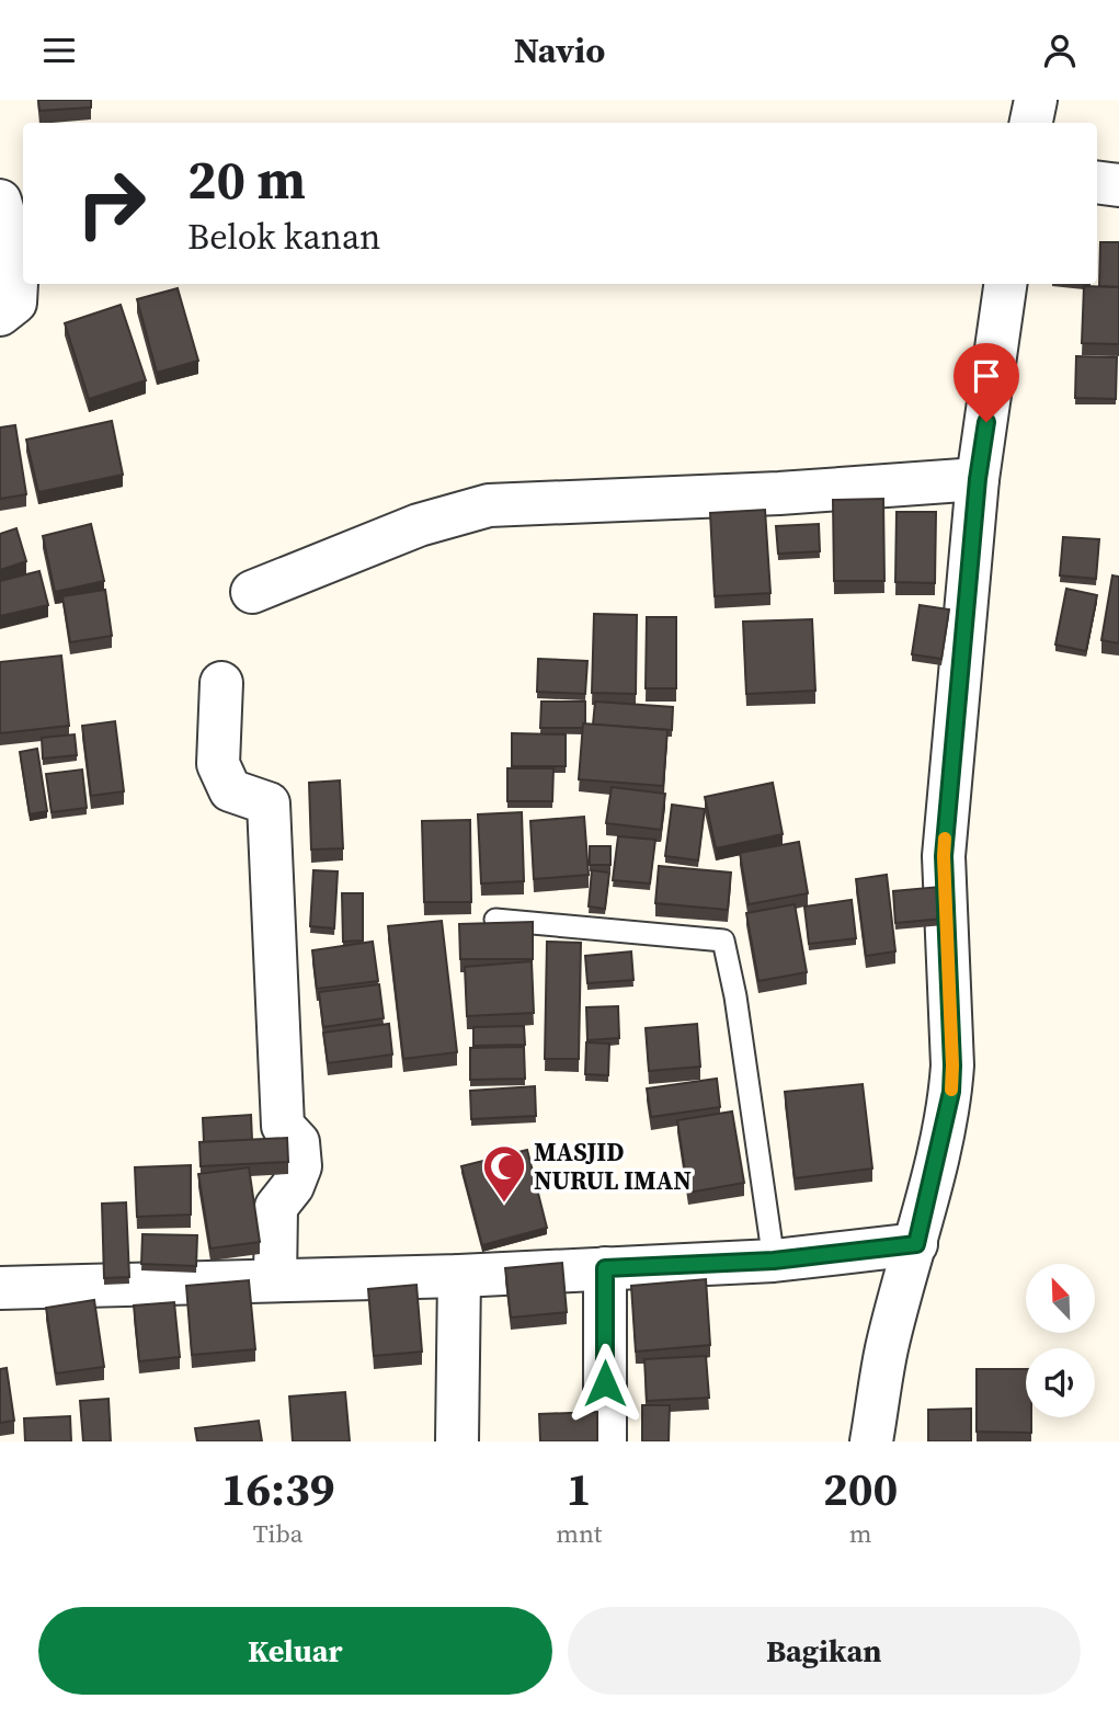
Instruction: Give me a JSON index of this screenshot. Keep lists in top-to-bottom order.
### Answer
{
  "places": {
    "mosque": ["MASJID NURUL IMAN"]
  },
  "north": "top left",
  "page": {
    "header": "Navio",
    "turn": ["20 m", "Belok kanan"],
    "eta": [
      "16:39",
      "Tiba",
      "1",
      "mnt",
      "200",
      "m"
    ],
    "buttons": ["Keluar", "Bagikan"]
  }
}
